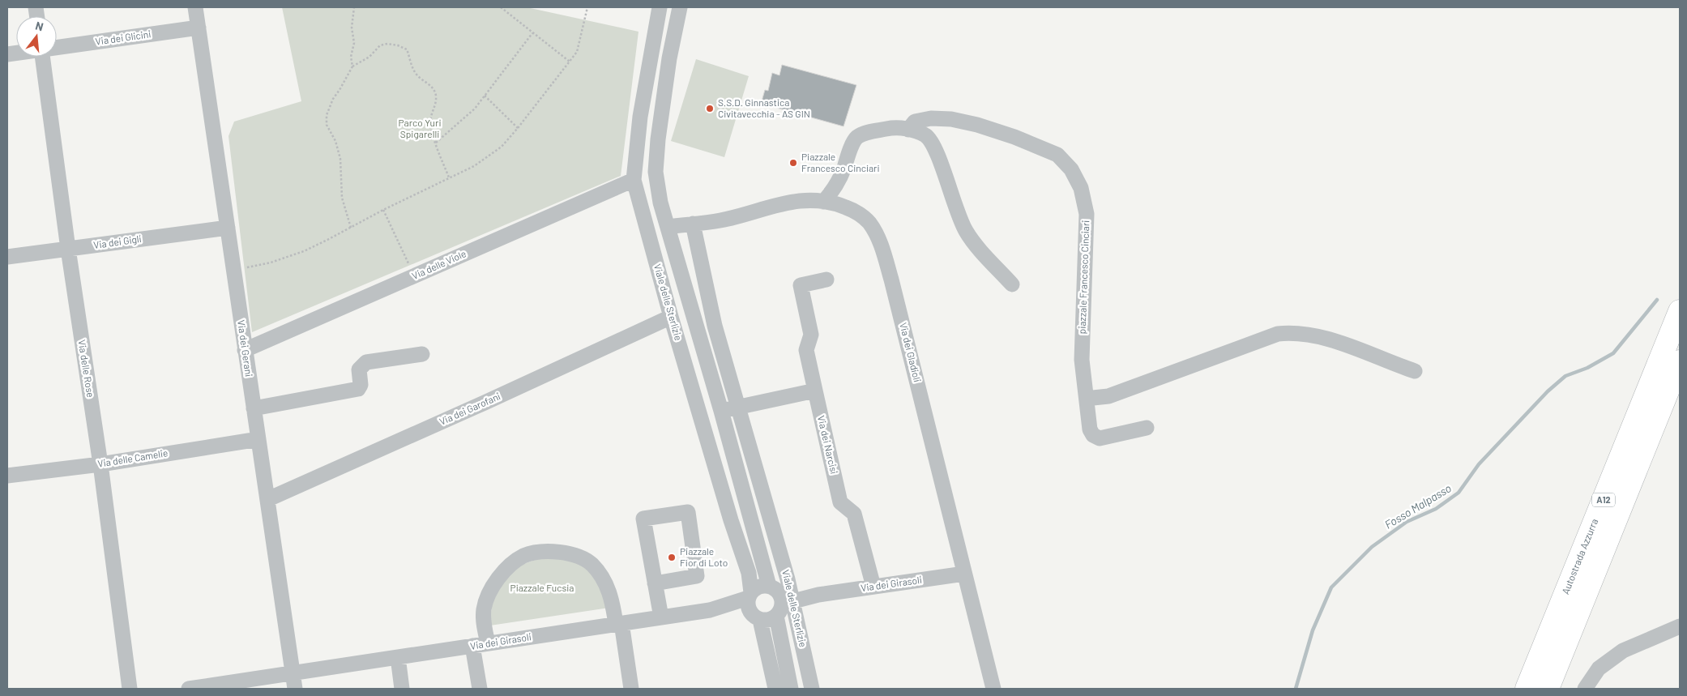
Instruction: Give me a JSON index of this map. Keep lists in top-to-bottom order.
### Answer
{
  "streets": {
    "highway": ["A12", "Autostrada Azzurra"],
    "street": [
      "Via dei Glicini",
      "Via dei Gigli",
      "Via delle Viole",
      "piazzale Francesco Cinciari",
      "Viale delle Sterlizie",
      "Via dei Gerani",
      "Via dei Gladioli",
      "Via delle Rose",
      "Via dei Garofani",
      "Via dei Narcisi",
      "Via delle Camelie",
      "Via dei Girasoli"
    ]
  },
  "crossings": [
    ["Via dei Glicini", "Via dei Gerani"],
    ["Via dei Gigli", "Via dei Gerani"],
    ["Via dei Gigli", "Via delle Rose"],
    ["Via delle Viole", "Viale delle Sterlizie"],
    ["Via delle Viole", "Via dei Gerani"],
    ["Viale delle Sterlizie", "Via dei Gladioli"],
    ["Viale delle Sterlizie", "Via dei Garofani"],
    ["Viale delle Sterlizie", "Via dei Girasoli"],
    ["Via dei Gerani", "Via dei Garofani"],
    ["Via dei Gerani", "Via delle Camelie"],
    ["Via dei Gerani", "Via dei Girasoli"],
    ["Via dei Gladioli", "Via dei Girasoli"],
    ["Via delle Rose", "Via delle Camelie"],
    ["Via dei Narcisi", "Via dei Girasoli"]
  ],
  "water": ["Fosso Malpasso"],
  "parks": ["Parco Yuri Spigarelli", "Piazzale Fucsia"],
  "places": ["S.S.D. Ginnastica Civitavecchia - AS GIN", "Piazzale Francesco Cinciari", "Piazzale Fior di Loto"],
  "north": "top"
}
